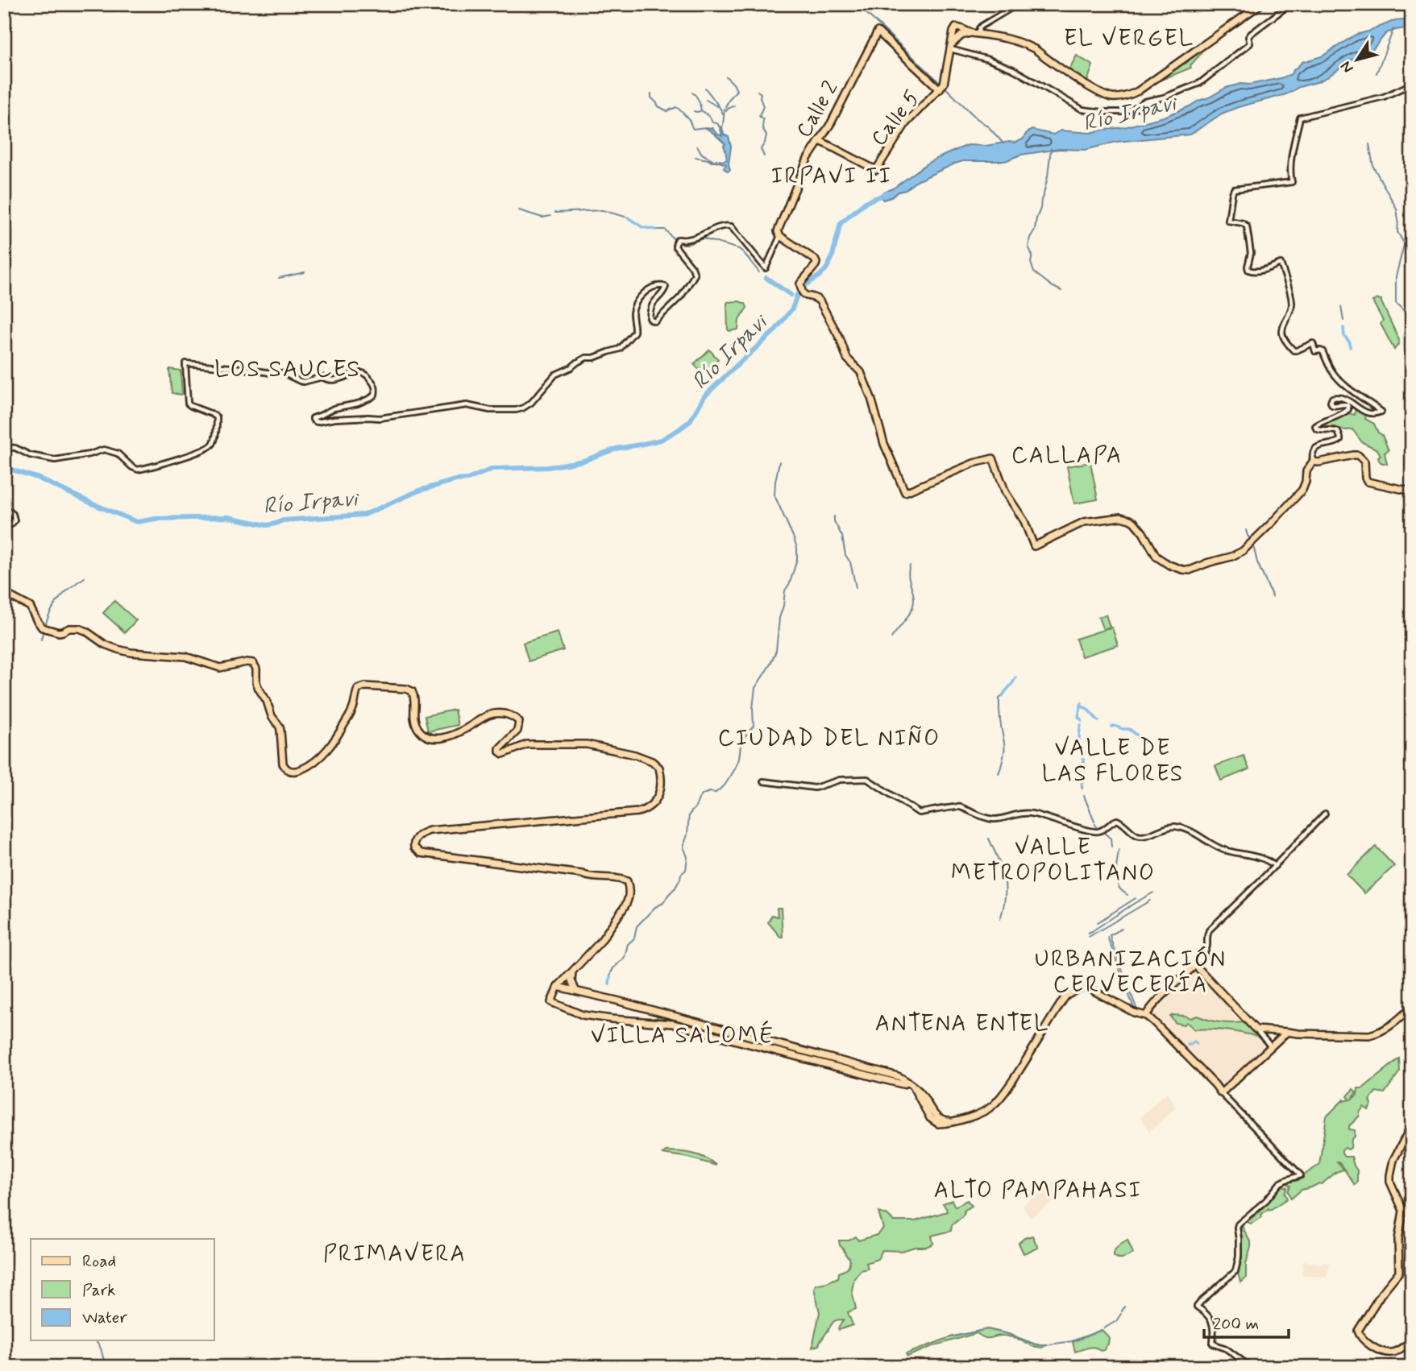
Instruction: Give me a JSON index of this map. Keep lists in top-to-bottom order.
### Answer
{
  "streets": {
    "main road": ["Calle 2", "Calle 5"]
  },
  "crossings": [
    ["Calle 2", "Calle 5"]
  ],
  "districts": [
    "EL VERGEL",
    "IRPAVI II",
    "LOS SAUCES",
    "CALLAPA",
    "CIUDAD DEL NIÑO",
    "VALLE DE LAS FLORES",
    "VALLE METROPOLITANO",
    "URBANIZACIÓN CERVECERÍA",
    "ANTENA ENTEL",
    "VILLA SALOMÉ",
    "ALTO PAMPAHASI",
    "PRIMAVERA"
  ],
  "water": ["Río Irpavi"],
  "legend": ["Road", "Park", "Water"],
  "scale_bar": "200 m",
  "north": "bottom left"
}
